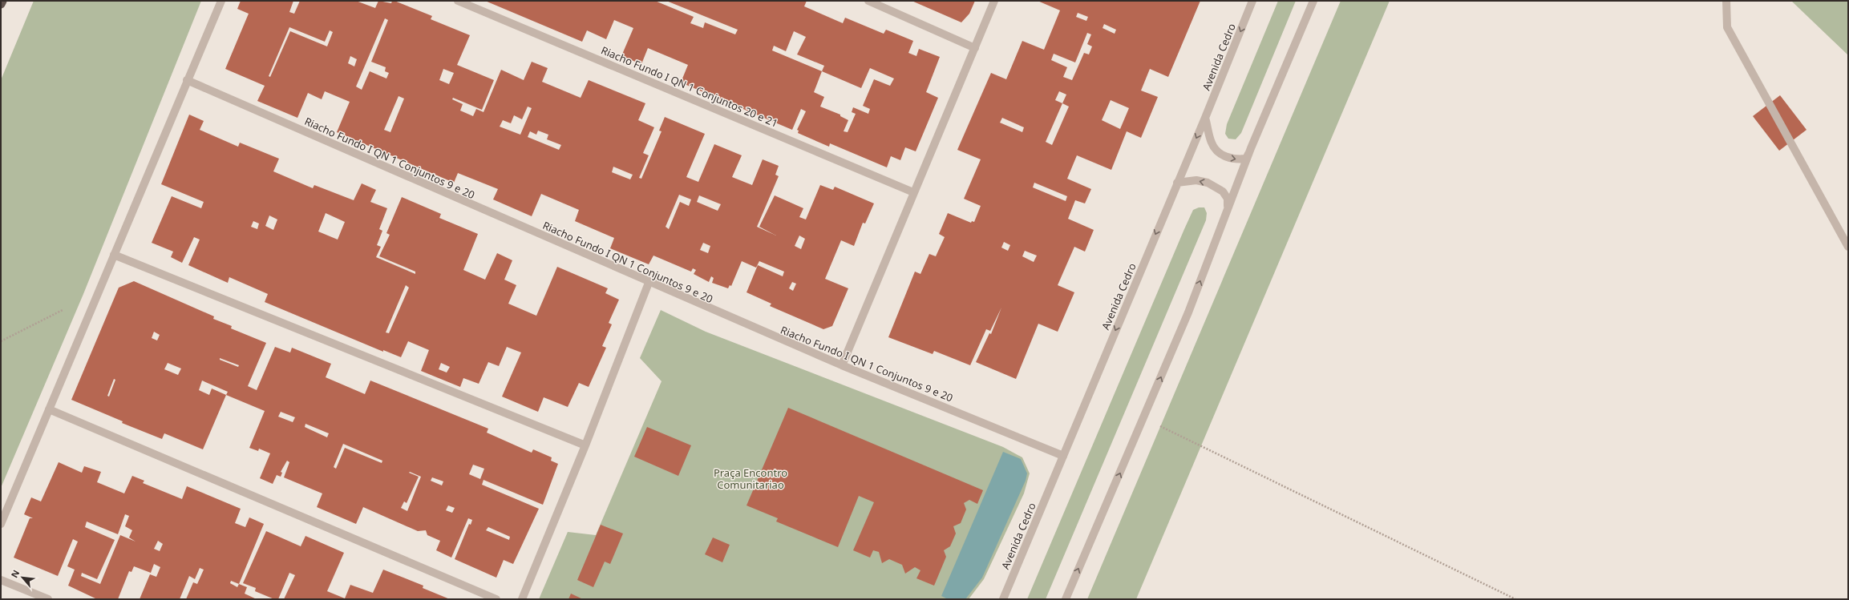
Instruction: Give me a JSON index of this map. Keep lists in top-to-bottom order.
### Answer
{
  "streets": {
    "street": ["Avenida Cedro", "Riacho Fundo I QN 1 Conjuntos 20 e 21", "Riacho Fundo I QN 1 Conjuntos 9 e 20"]
  },
  "crossings": [
    ["Avenida Cedro", "Riacho Fundo I QN 1 Conjuntos 9 e 20"]
  ],
  "parks": ["Praça Encontro Comunitariao"],
  "north": "top left"
}
